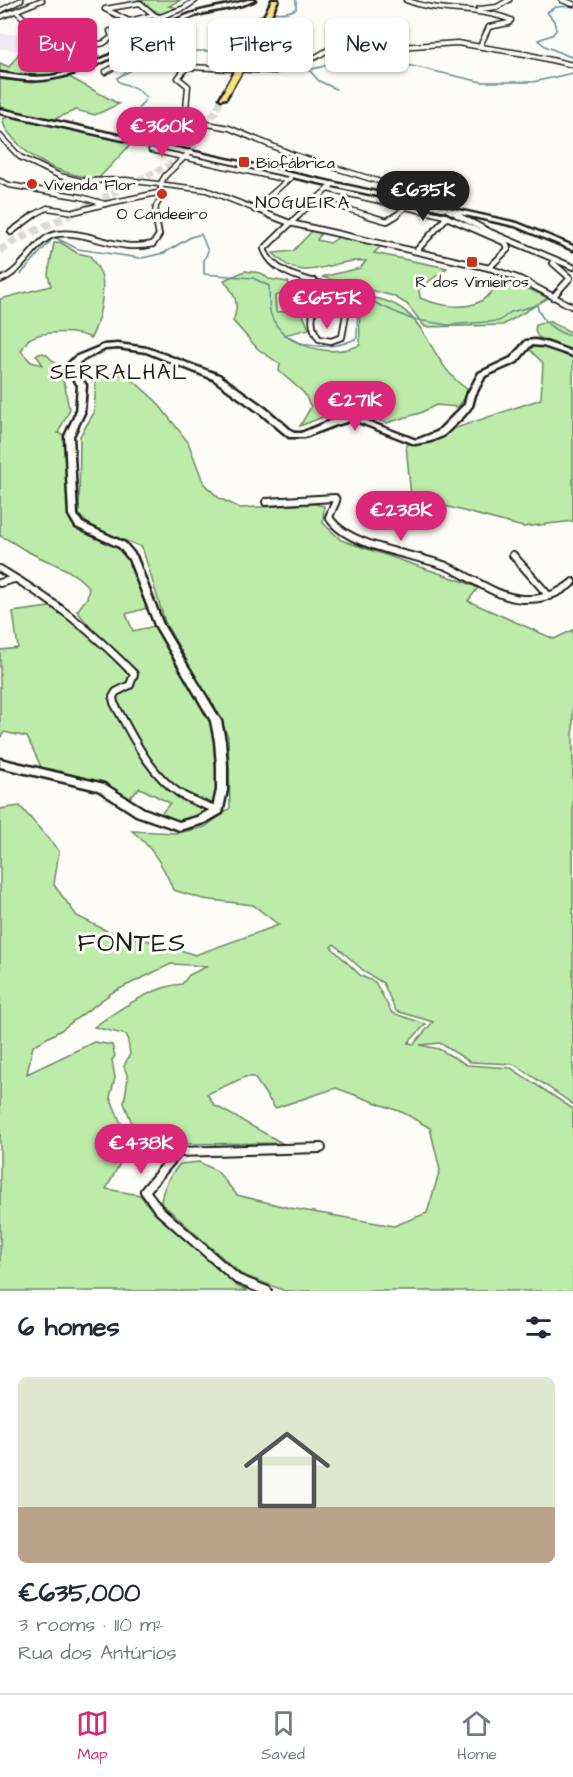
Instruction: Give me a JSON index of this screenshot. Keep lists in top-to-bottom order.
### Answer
{
  "districts": ["NOGUEIRA", "SERRALHAL", "FONTES"],
  "places": {
    "transit": ["Biofábrica", "R dos Vimieiros"],
    "other": ["Vivenda Flor", "O Candeeiro"]
  },
  "page": {
    "chip": [
      "Buy",
      "Rent",
      "Filters",
      "New"
    ],
    "price": [
      "€360K",
      "€635K",
      "€655K",
      "€271K",
      "€238K",
      "€438K"
    ],
    "heading": "6 homes",
    "list": [
      {
        "name": "€635,000",
        "note": "3 rooms · 110 m² · Rua dos Antúrios"
      }
    ],
    "tabs": ["Map", "Saved", "Home"]
  }
}
